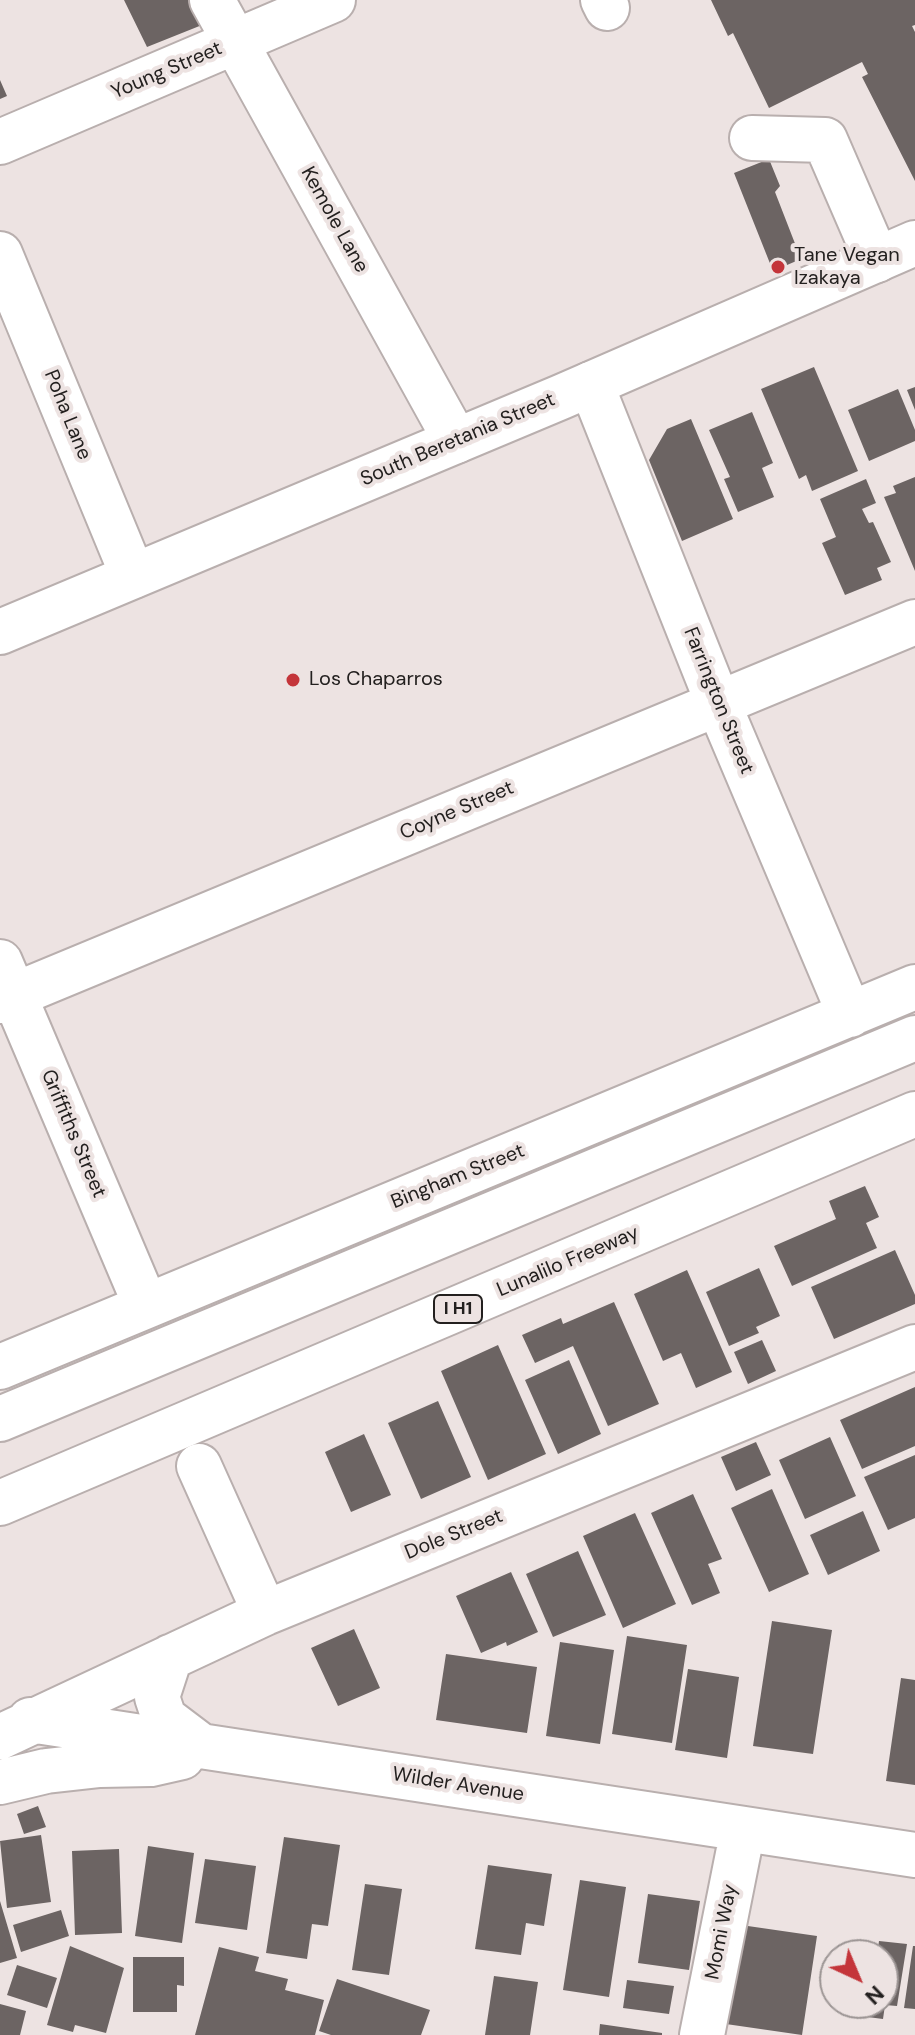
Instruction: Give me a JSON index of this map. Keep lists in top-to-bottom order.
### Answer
{
  "streets": {
    "main road": [
      "Young Street",
      "Kemole Lane",
      "Poha Lane",
      "South Beretania Street",
      "Farrington Street",
      "Coyne Street",
      "Griffiths Street",
      "Bingham Street",
      "Lunalilo Freeway",
      "I H1",
      "Dole Street",
      "Wilder Avenue",
      "Momi Way"
    ]
  },
  "crossings": [
    ["Young Street", "Kemole Lane"],
    ["Kemole Lane", "South Beretania Street"],
    ["Poha Lane", "South Beretania Street"],
    ["South Beretania Street", "Farrington Street"],
    ["Farrington Street", "Coyne Street"],
    ["Farrington Street", "Bingham Street"],
    ["Coyne Street", "Griffiths Street"],
    ["Griffiths Street", "Bingham Street"],
    ["Dole Street", "Wilder Avenue"],
    ["Wilder Avenue", "Momi Way"]
  ],
  "places": ["Tane Vegan Izakaya", "Los Chaparros"],
  "north": "bottom right"
}
